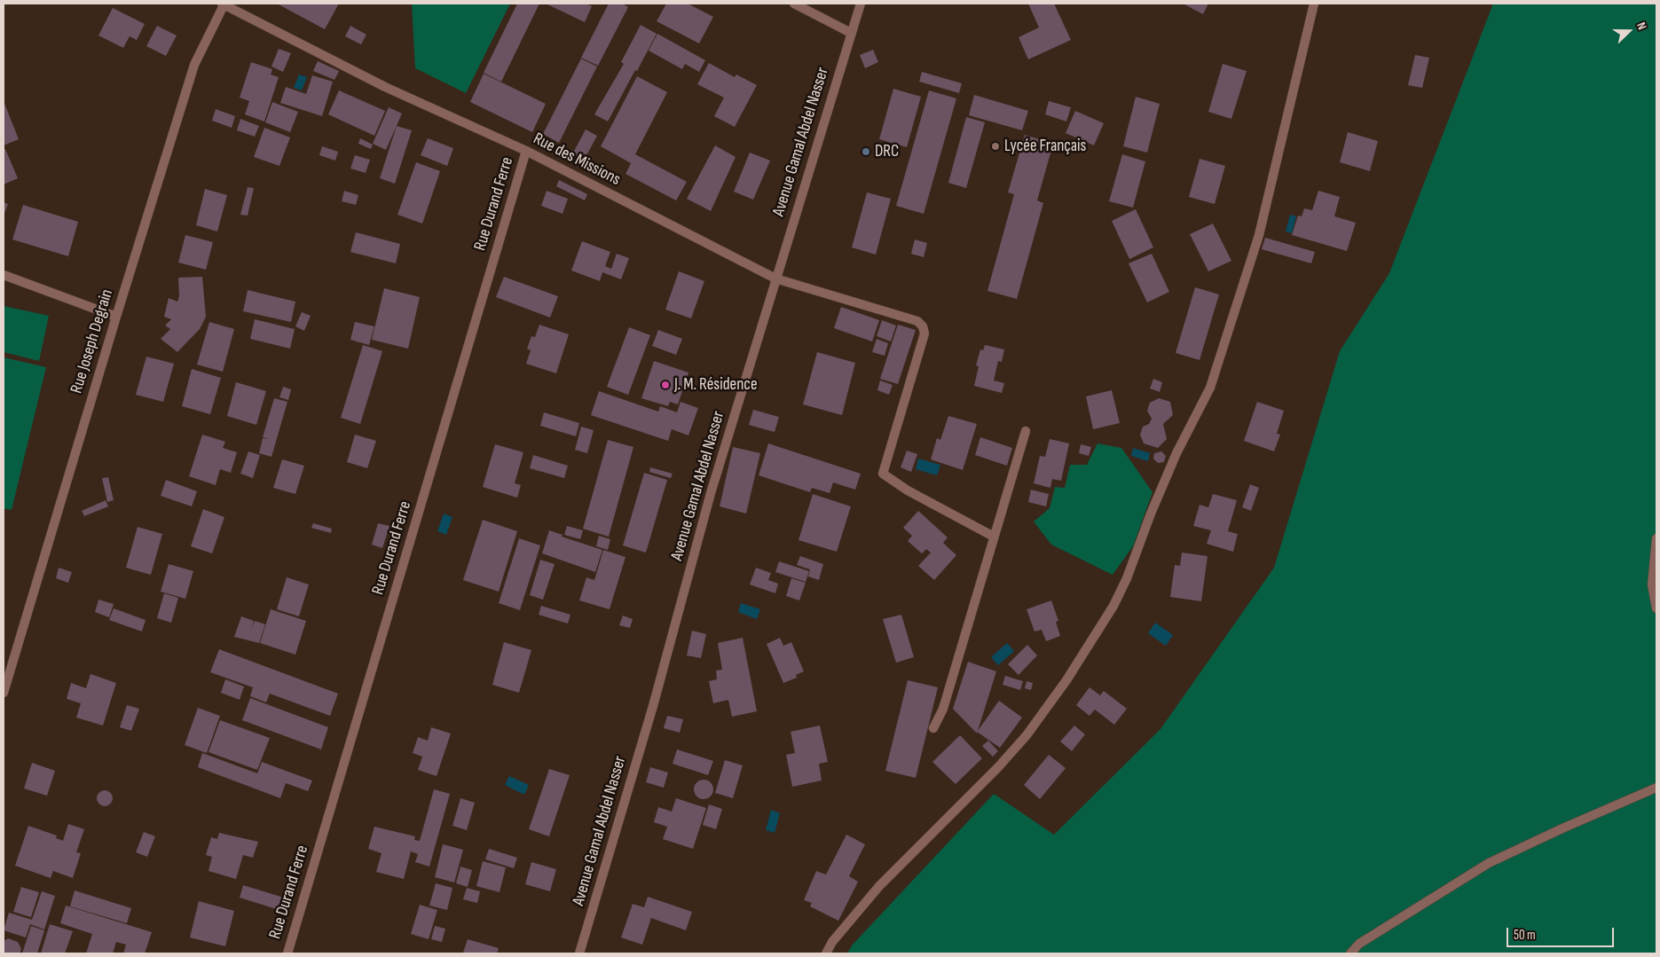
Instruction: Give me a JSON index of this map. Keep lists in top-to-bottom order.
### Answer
{
  "streets": {
    "street": [
      "Avenue Gamal Abdel Nasser",
      "Rue des Missions",
      "Rue Durand Ferre",
      "Rue Joseph Degrain"
    ]
  },
  "crossings": [
    ["Avenue Gamal Abdel Nasser", "Rue des Missions"],
    ["Rue des Missions", "Rue Durand Ferre"],
    ["Rue des Missions", "Rue Joseph Degrain"]
  ],
  "places": ["Lycée Français", "DRC", "J. M. Résidence"],
  "scale_bar": "50 m",
  "north": "right"
}
